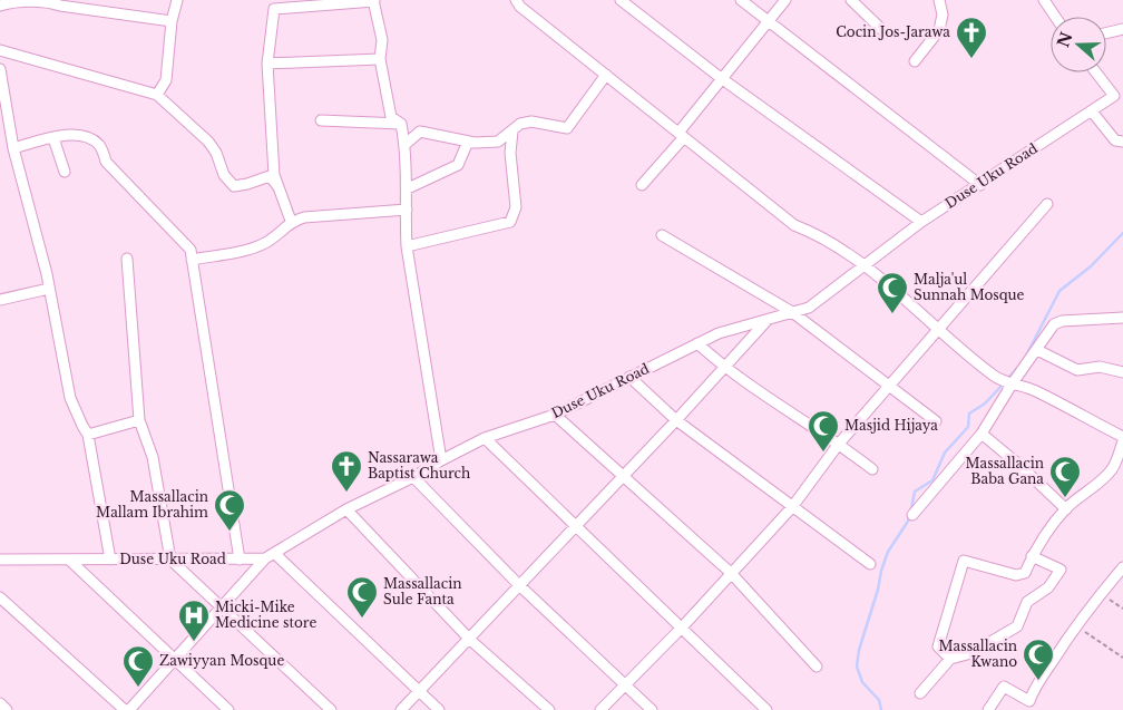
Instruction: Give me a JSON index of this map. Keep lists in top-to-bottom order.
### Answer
{
  "streets": {
    "street": ["Duse Uku Road"]
  },
  "places": {
    "church": ["Cocin Jos-Jarawa", "Nassarawa Baptist Church"],
    "mosque": [
      "Malja'ul Sunnah Mosque",
      "Masjid Hijaya",
      "Massallacin Baba Gana",
      "Massallacin Mallam Ibrahim",
      "Massallacin Sule Fanta",
      "Massallacin Kwano",
      "Zawiyyan Mosque"
    ],
    "hospital": ["Micki-Mike Medicine store"]
  },
  "north": "left"
}
